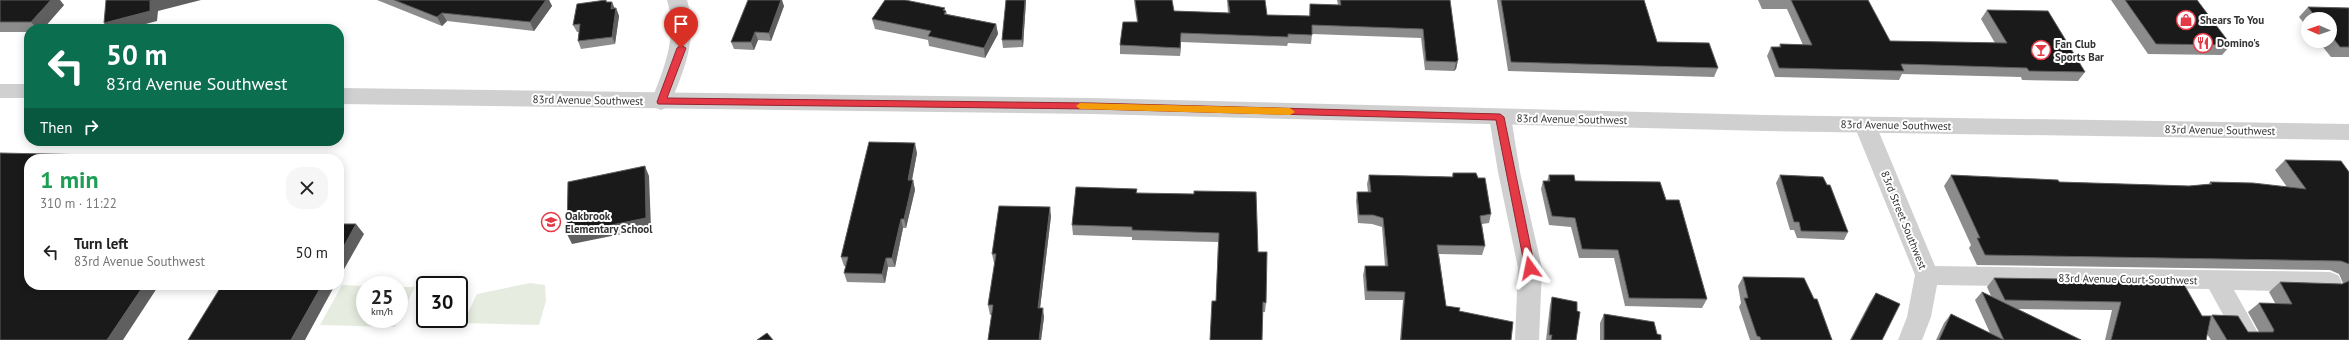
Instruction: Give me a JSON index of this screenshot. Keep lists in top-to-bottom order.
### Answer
{
  "streets": {
    "street": ["83rd Avenue Southwest", "83rd Street Southwest", "83rd Avenue Court Southwest"]
  },
  "crossings": [
    ["83rd Avenue Southwest", "83rd Street Southwest"],
    ["83rd Street Southwest", "83rd Avenue Court Southwest"]
  ],
  "places": {
    "shop": ["Shears To You"],
    "restaurant": ["Domino's"],
    "bar": ["Fan Club Sports Bar"],
    "school or university": ["Oakbrook Elementary School"]
  },
  "north": "left",
  "page": {
    "turn": ["50 m", "83rd Avenue Southwest"],
    "then": "Then",
    "heading": ["1 min", "310 m · 11:22"],
    "list": [
      {
        "name": "Turn left",
        "note": "83rd Avenue Southwest",
        "value": "50 m"
      }
    ],
    "speed": "25 km/h",
    "limit": "30"
  }
}
